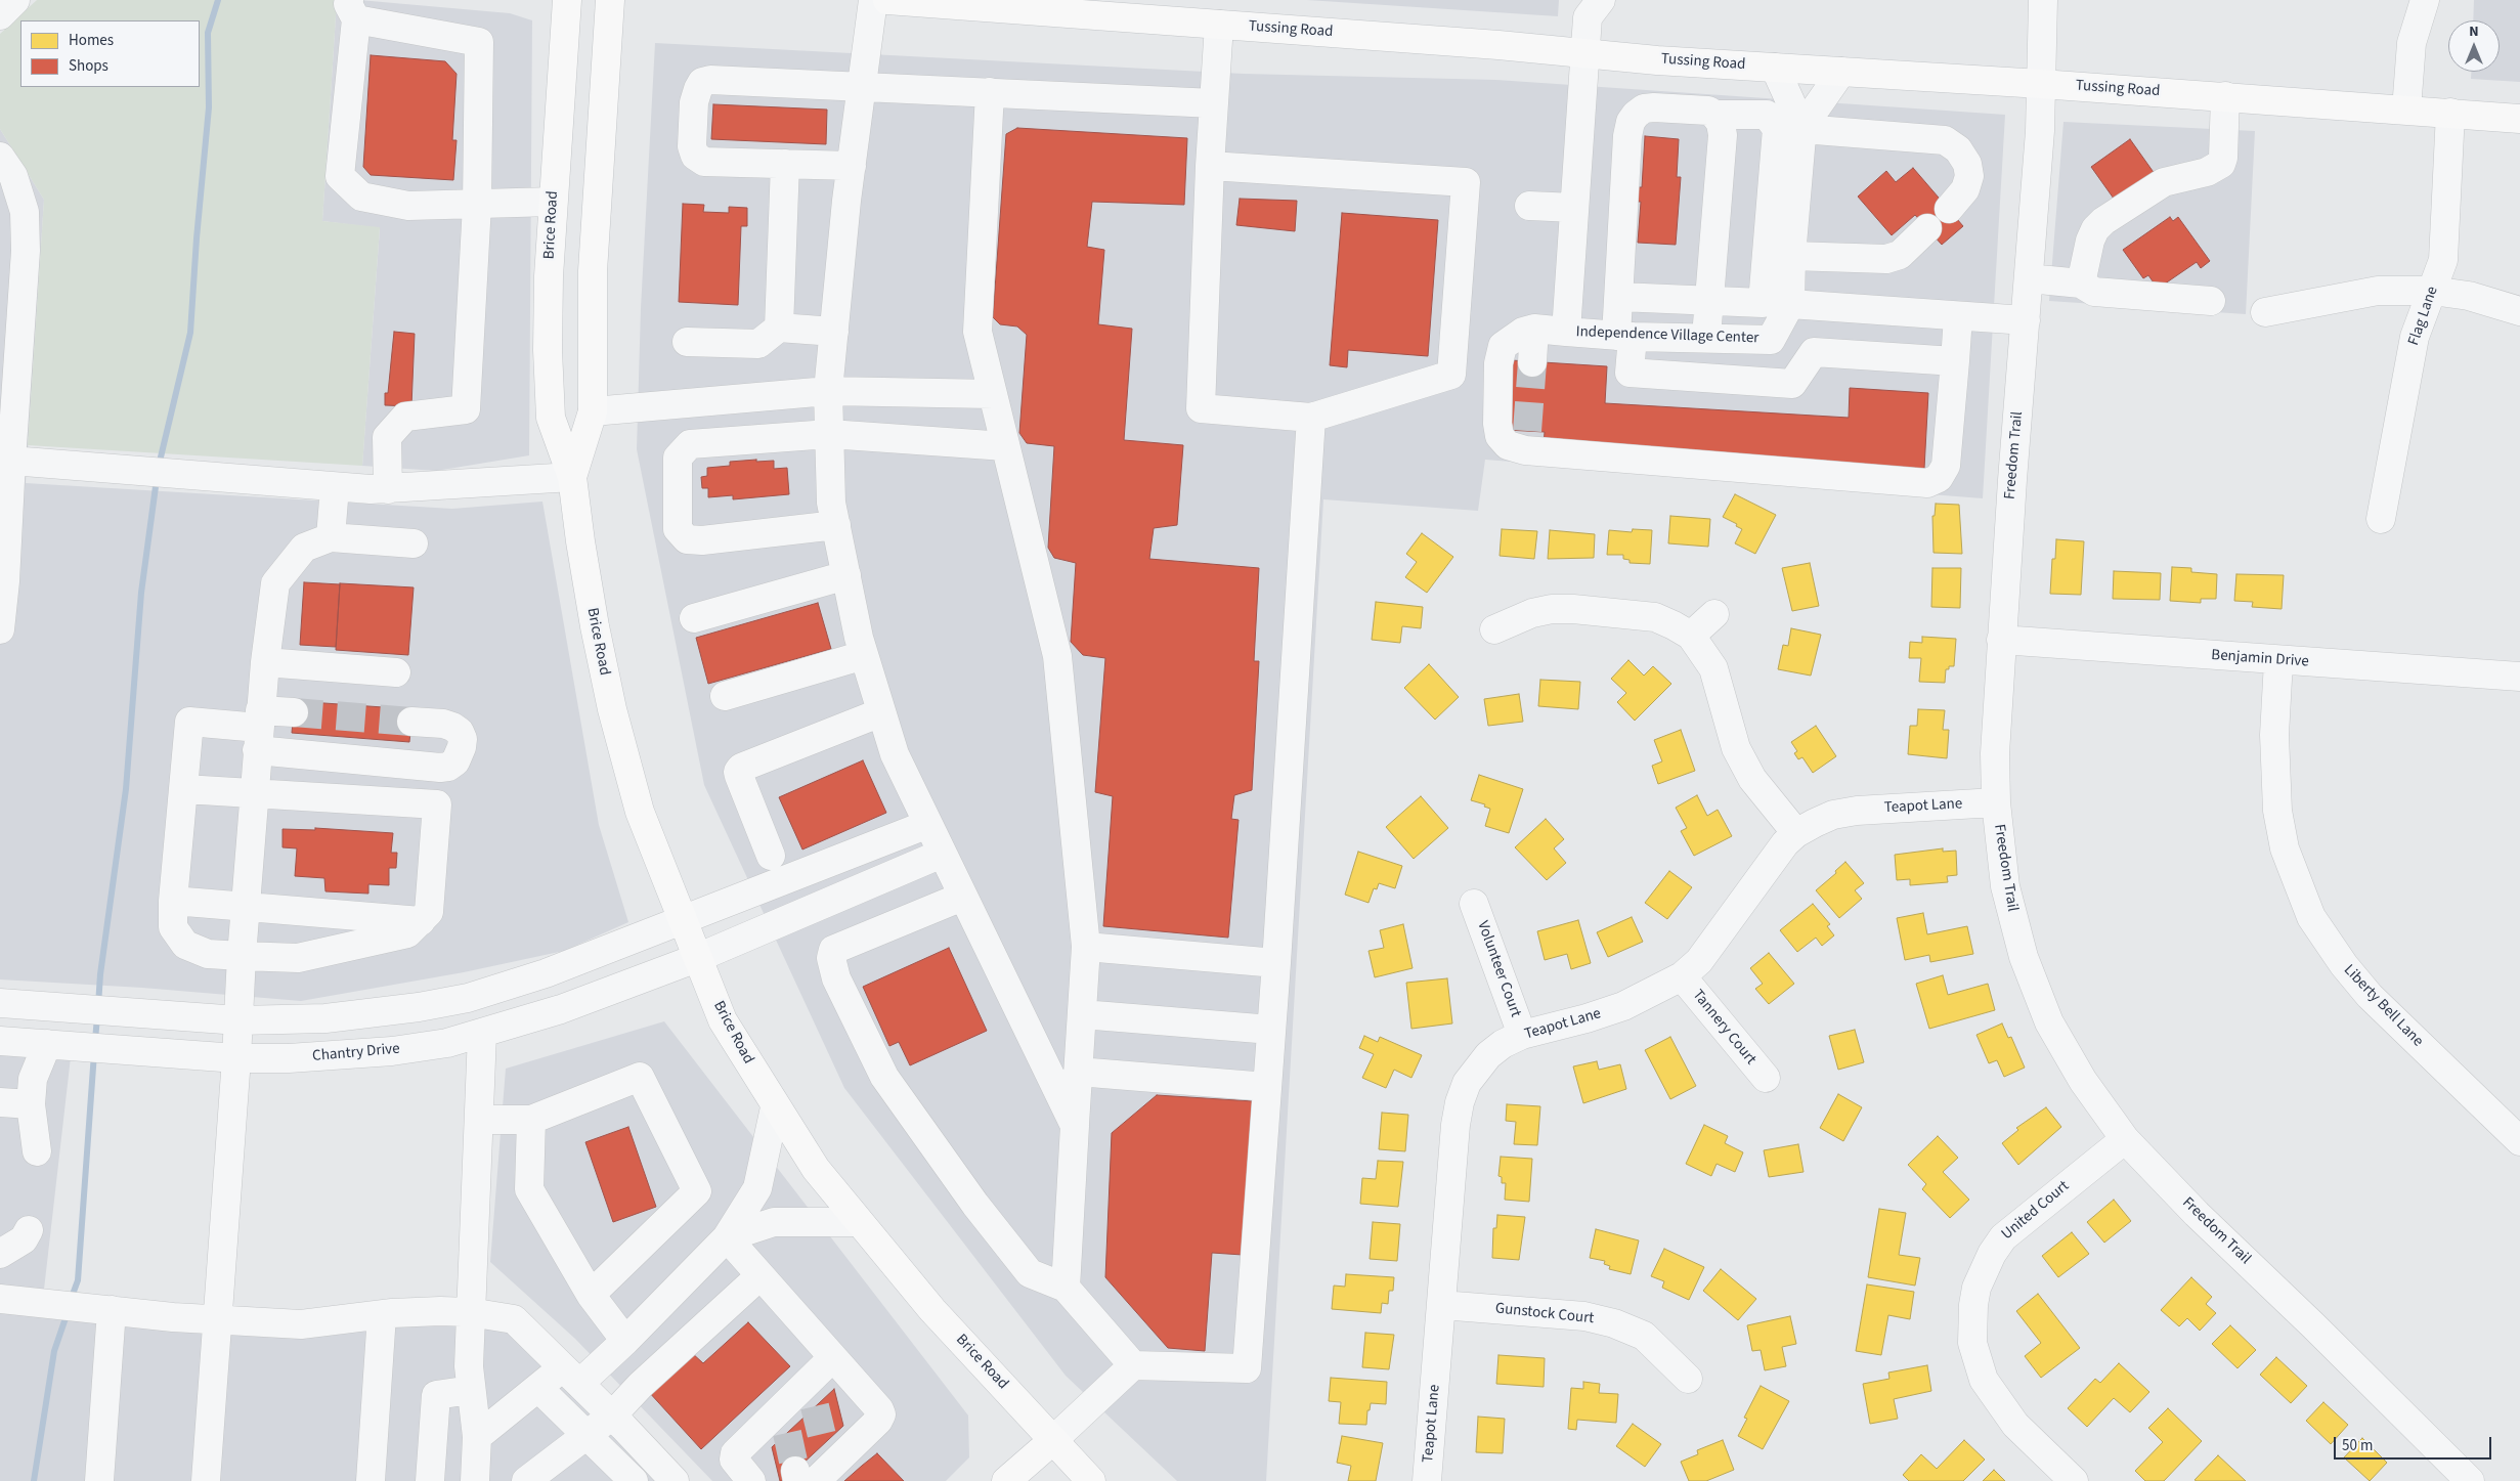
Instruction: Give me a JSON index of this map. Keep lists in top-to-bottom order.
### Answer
{
  "streets": {
    "main road": ["Tussing Road", "Brice Road"],
    "street": [
      "Flag Lane",
      "Independence Village Center",
      "Freedom Trail",
      "Benjamin Drive",
      "Teapot Lane",
      "Volunteer Court",
      "Liberty Bell Lane",
      "Tannery Court",
      "Chantry Drive",
      "United Court",
      "Gunstock Court"
    ]
  },
  "crossings": [
    ["Tussing Road", "Flag Lane"],
    ["Tussing Road", "Independence Village Center"],
    ["Tussing Road", "Freedom Trail"],
    ["Brice Road", "Chantry Drive"],
    ["Freedom Trail", "Benjamin Drive"],
    ["Freedom Trail", "Teapot Lane"],
    ["Freedom Trail", "United Court"],
    ["Benjamin Drive", "Liberty Bell Lane"],
    ["Teapot Lane", "Volunteer Court"],
    ["Teapot Lane", "Tannery Court"],
    ["Teapot Lane", "Gunstock Court"]
  ],
  "legend": ["Homes", "Shops"],
  "scale_bar": "50 m",
  "north": "top"
}
